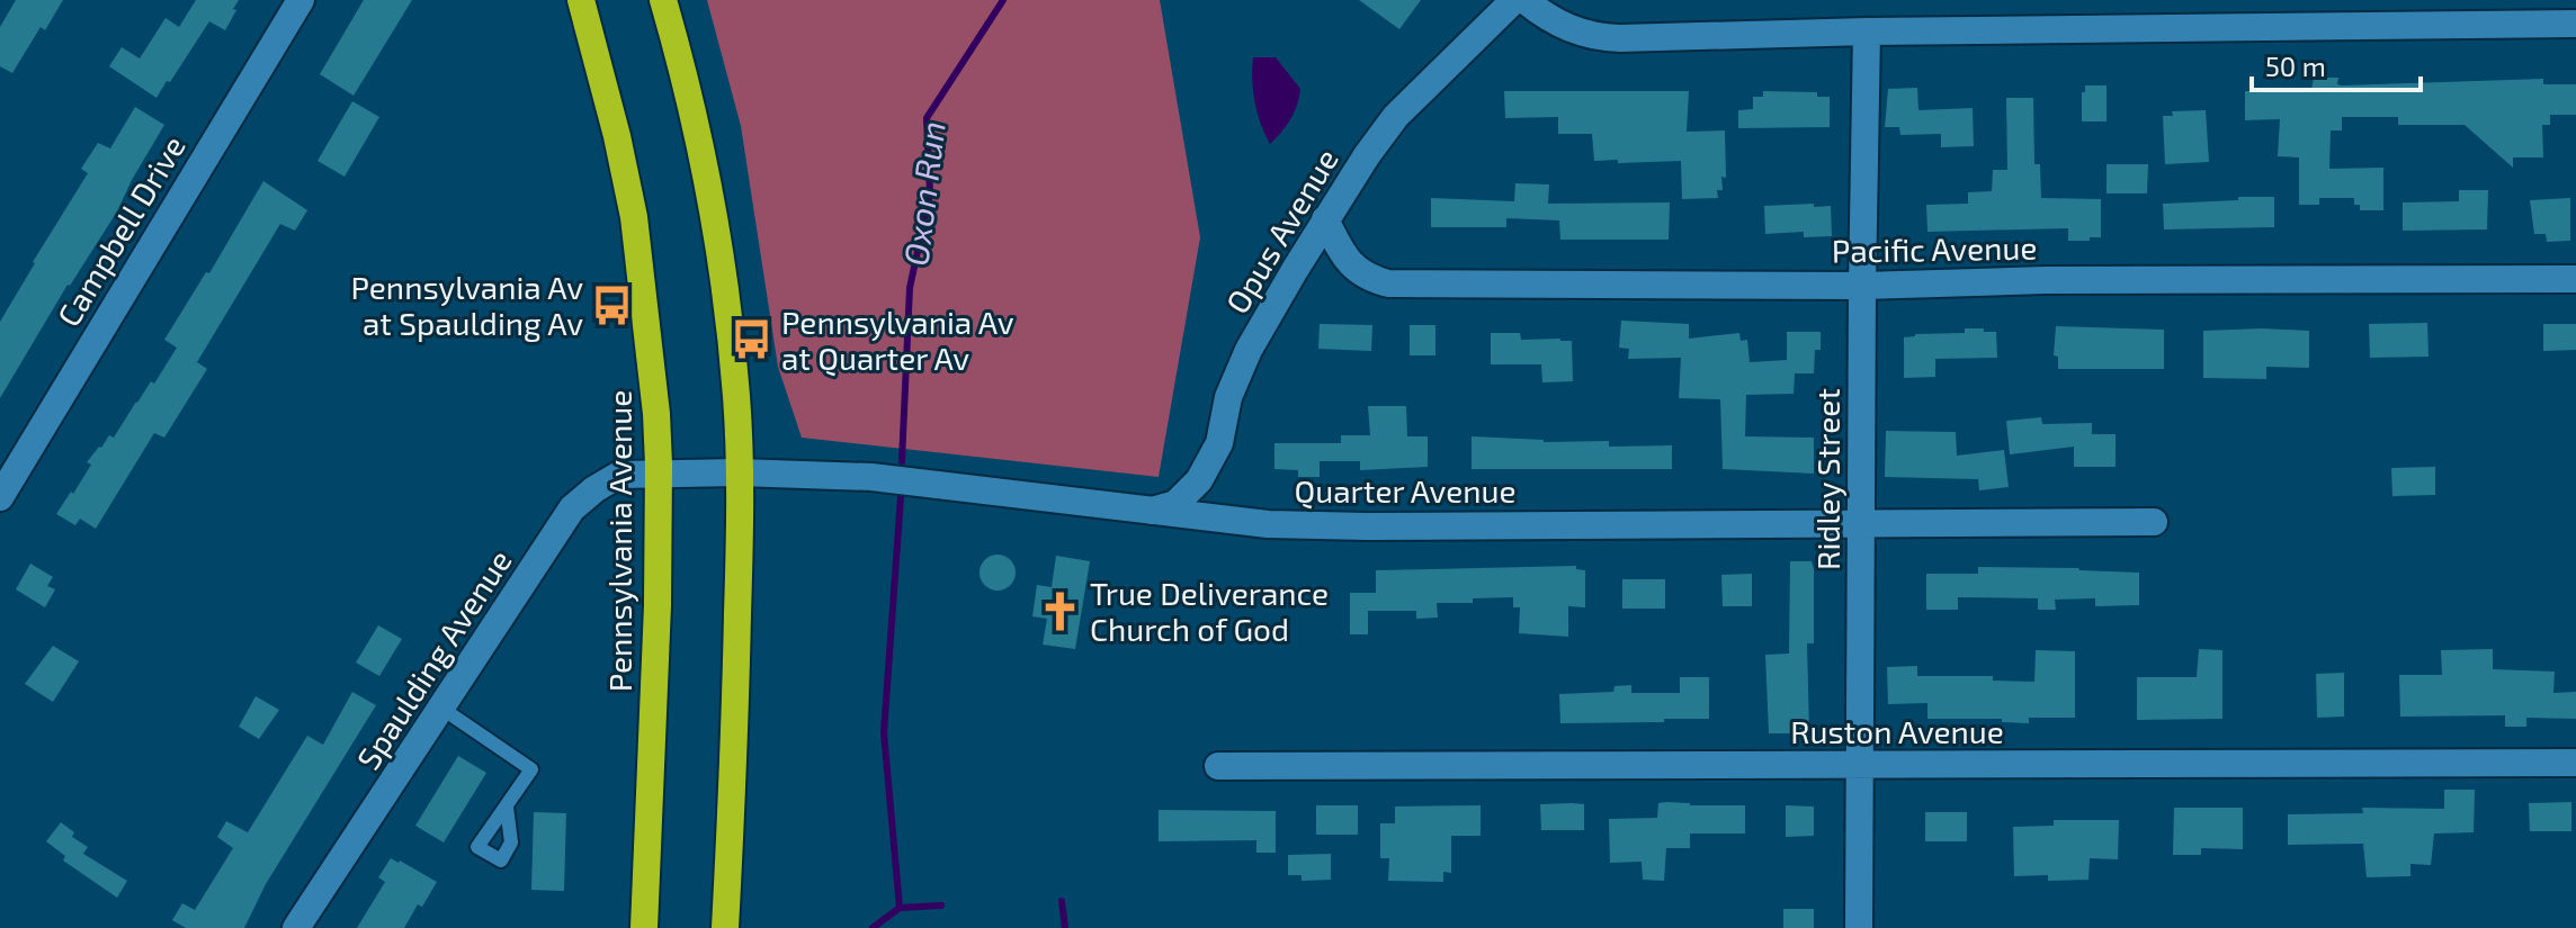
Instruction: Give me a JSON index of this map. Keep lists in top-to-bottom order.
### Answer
{
  "streets": {
    "highway": ["Pennsylvania Avenue"],
    "street": [
      "Campbell Drive",
      "Opus Avenue",
      "Pacific Avenue",
      "Ridley Street",
      "Quarter Avenue",
      "Spaulding Avenue",
      "Ruston Avenue"
    ]
  },
  "crossings": [
    ["Opus Avenue", "Pacific Avenue"],
    ["Opus Avenue", "Quarter Avenue"],
    ["Pacific Avenue", "Ridley Street"],
    ["Ridley Street", "Quarter Avenue"],
    ["Ridley Street", "Ruston Avenue"],
    ["Quarter Avenue", "Pennsylvania Avenue"],
    ["Quarter Avenue", "Spaulding Avenue"],
    ["Pennsylvania Avenue", "Spaulding Avenue"]
  ],
  "water": ["Oxon Run"],
  "places": {
    "bus stop": ["Pennsylvania Av at Spaulding Av", "Pennsylvania Av at Quarter Av"],
    "church": ["True Deliverance Church of God"]
  },
  "scale_bar": "50 m"
}
